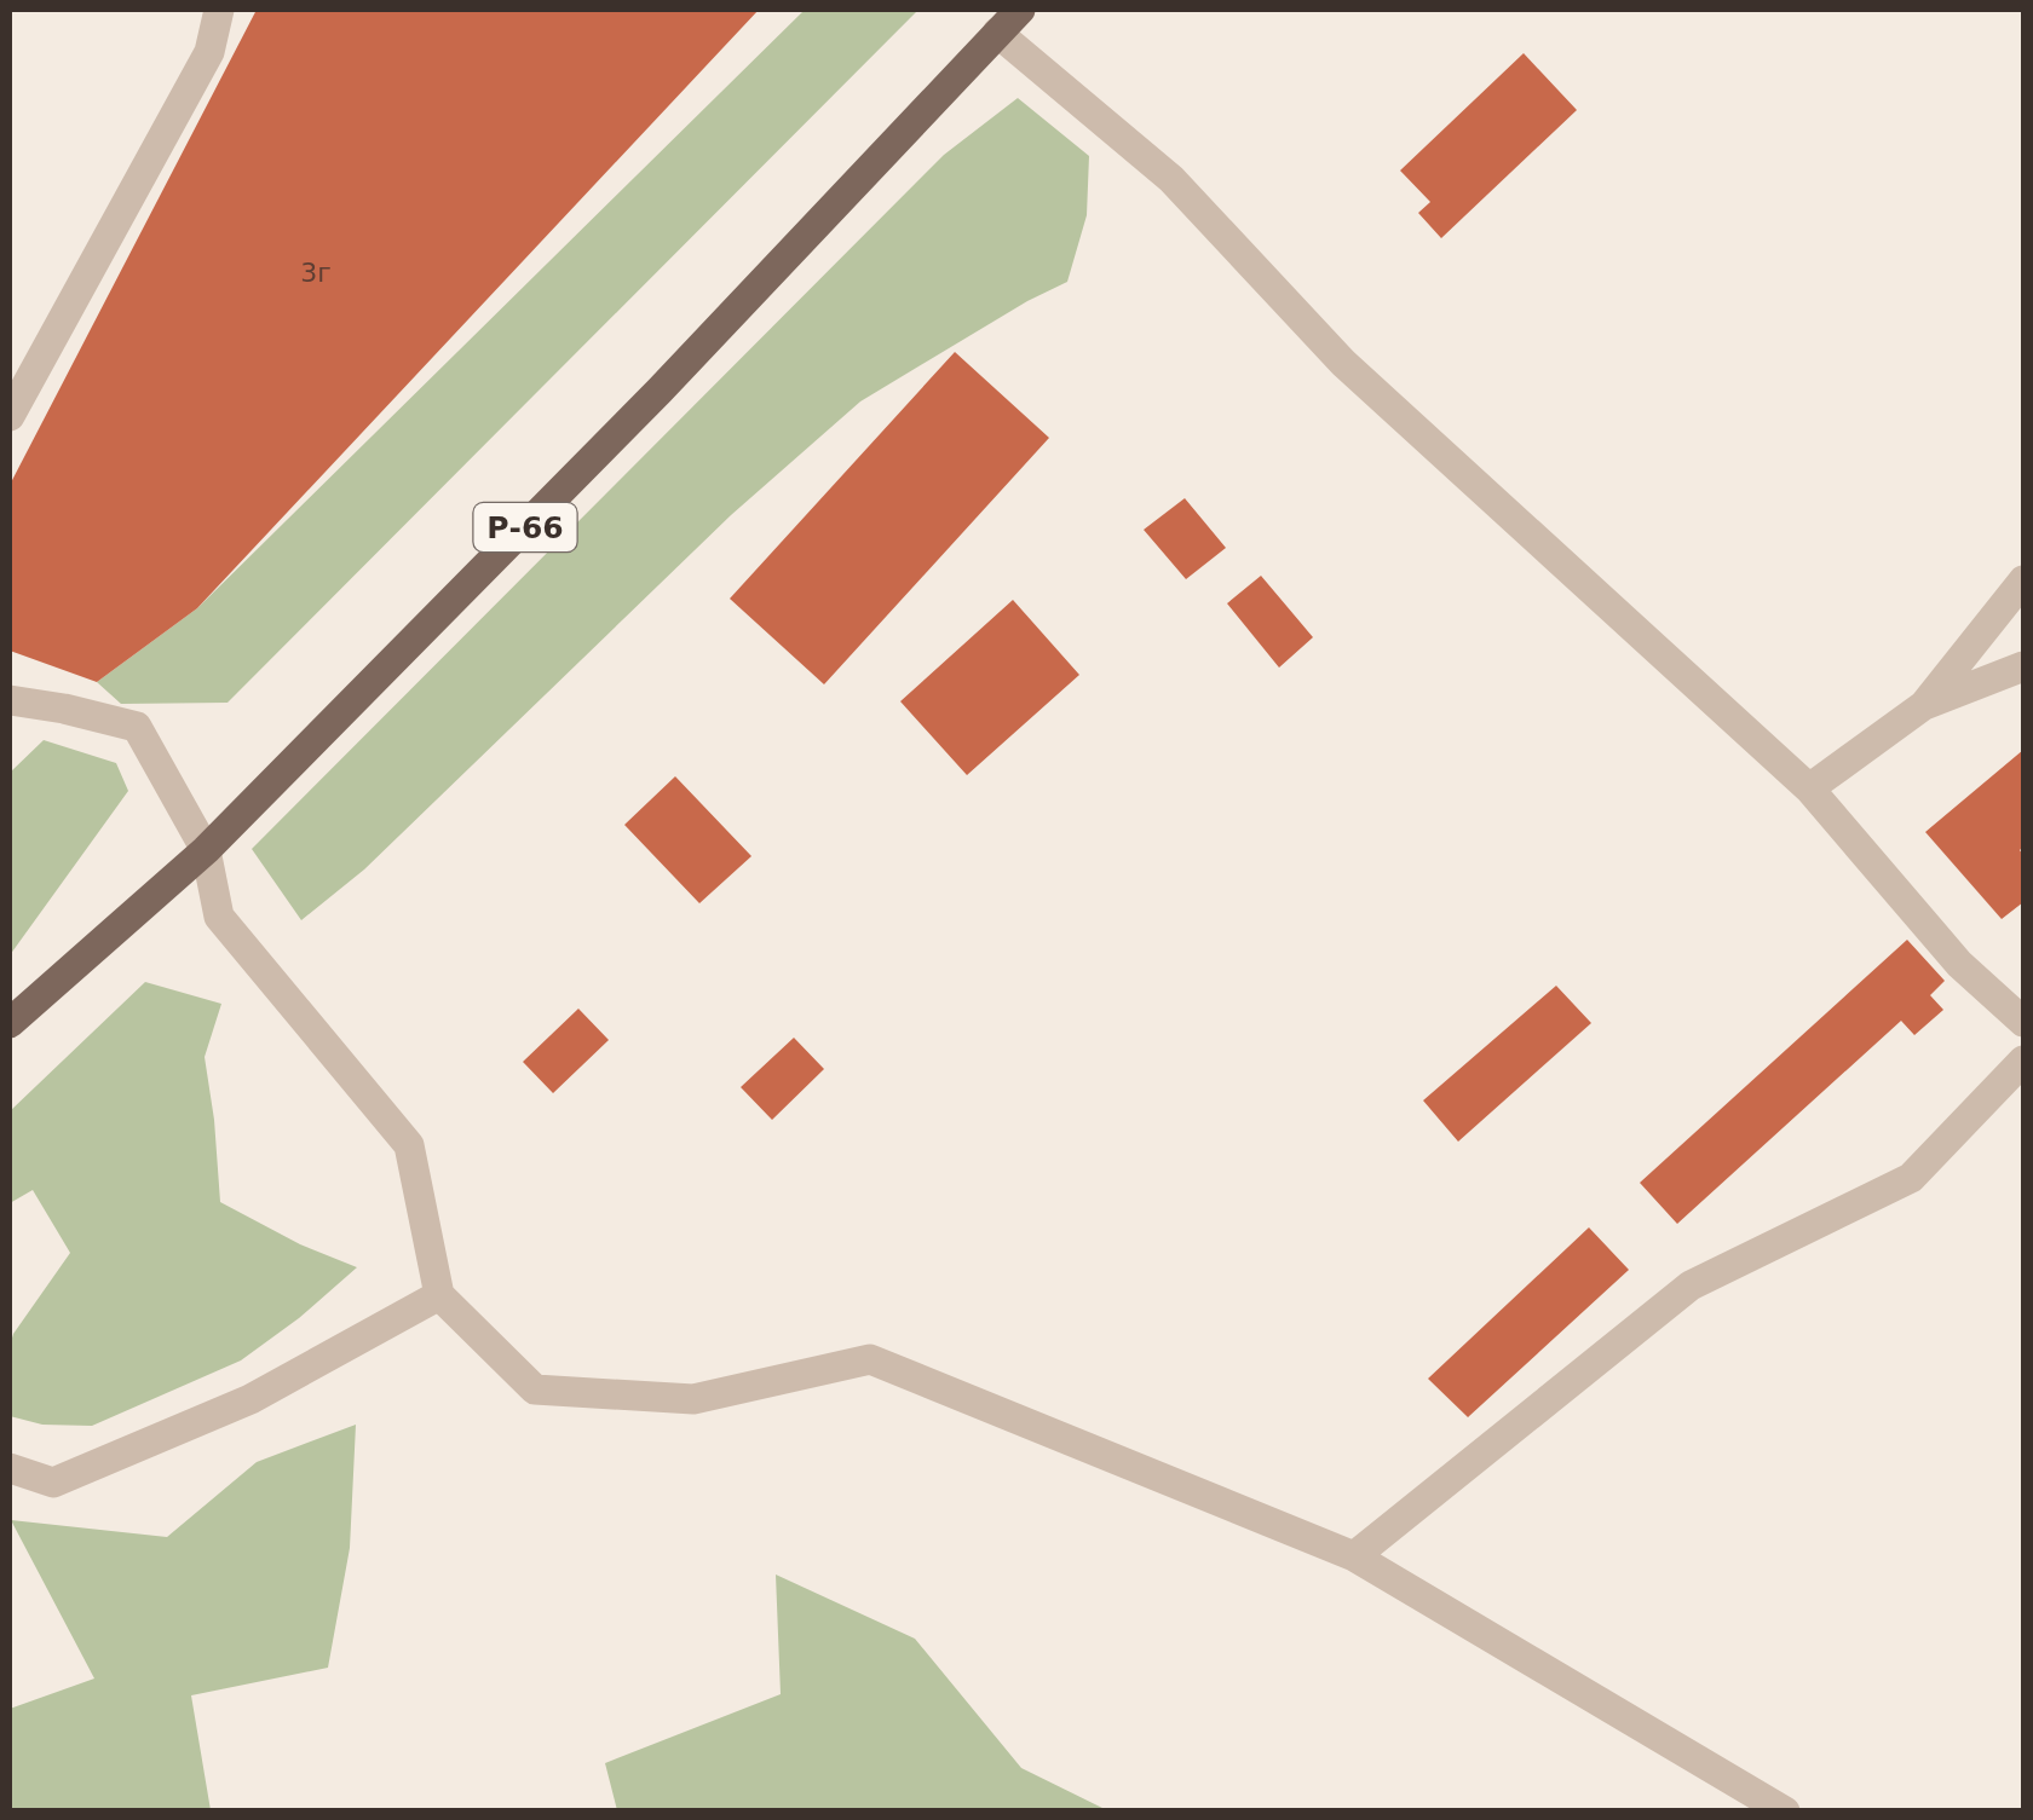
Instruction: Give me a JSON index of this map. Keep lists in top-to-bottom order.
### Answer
{
  "streets": {
    "main road": ["Р-66"]
  },
  "house_numbers": ["3г"]
}
